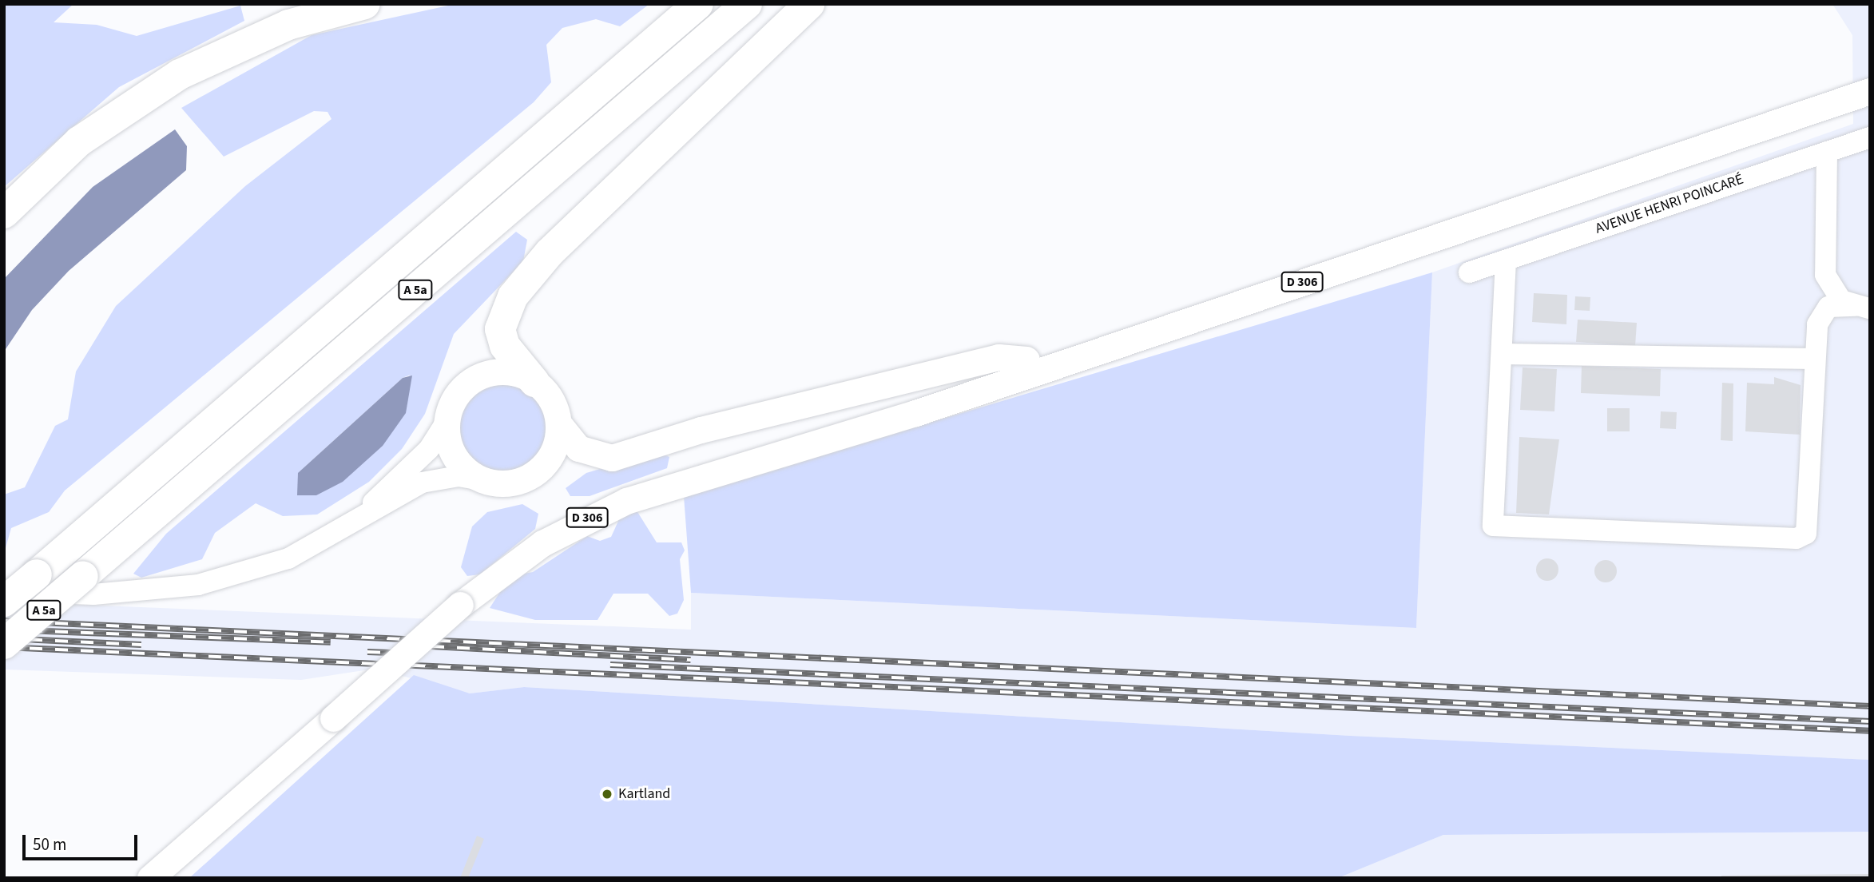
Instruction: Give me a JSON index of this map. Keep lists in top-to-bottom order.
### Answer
{
  "streets": {
    "highway": ["A 5a"],
    "main road": ["D 306"],
    "street": ["AVENUE HENRI POINCARÉ"]
  },
  "places": ["Kartland"],
  "scale_bar": "50 m"
}
